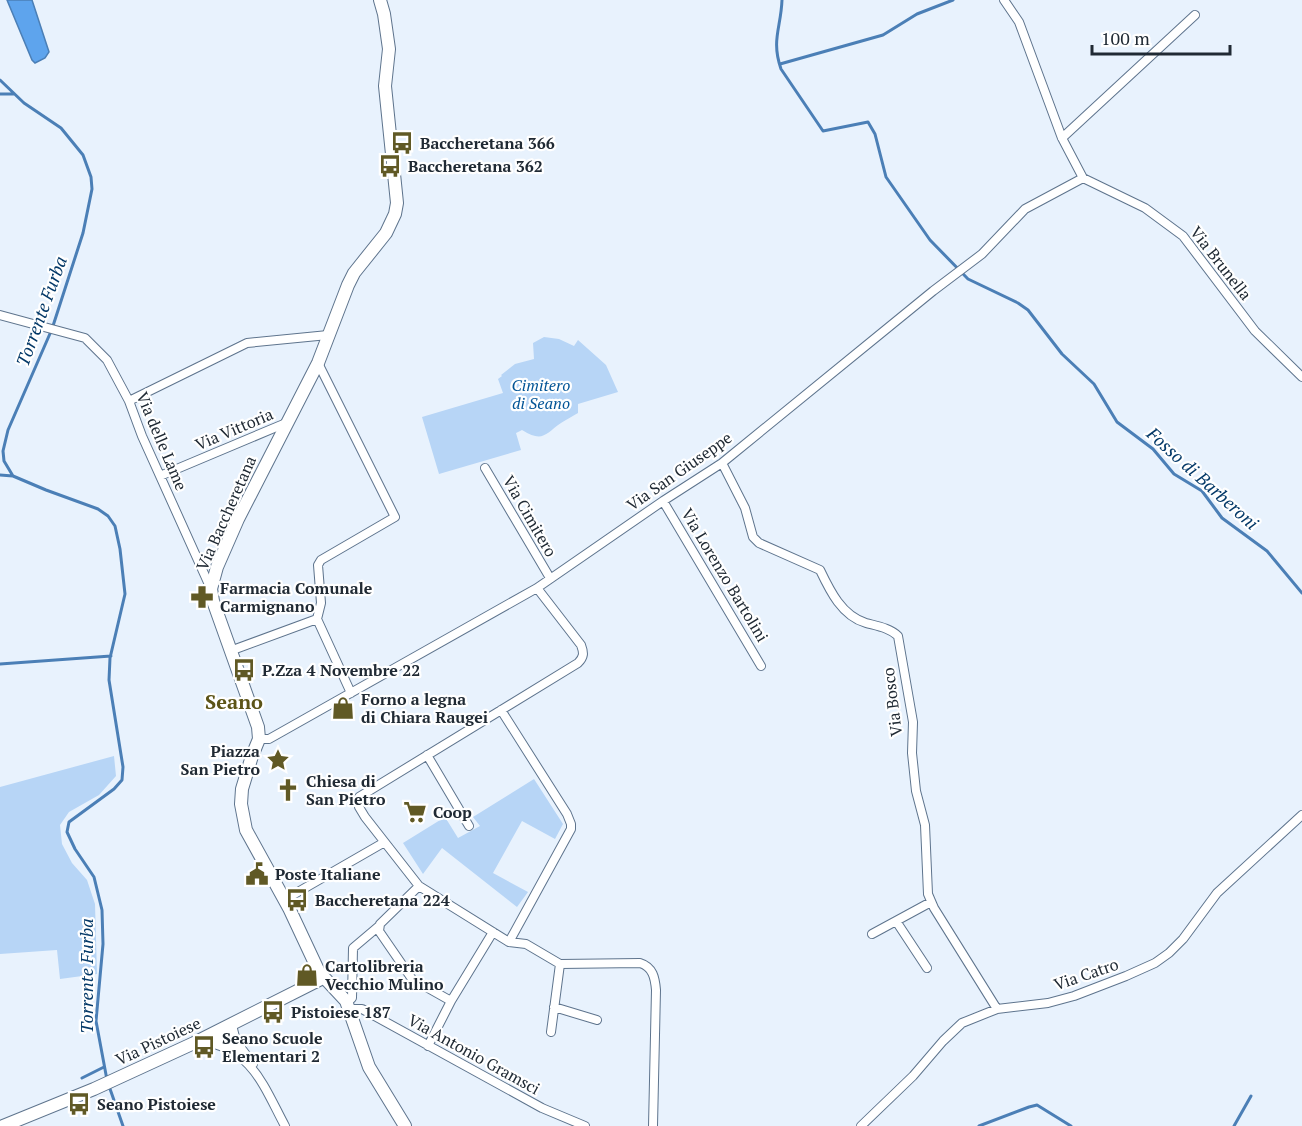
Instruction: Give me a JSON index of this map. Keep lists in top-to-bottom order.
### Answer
{
  "streets": {
    "street": [
      "Via Brunella",
      "Via Vittoria",
      "Via delle Lame",
      "Via San Giuseppe",
      "Via Baccheretana",
      "Via Cimitero",
      "Via Lorenzo Bartolini",
      "Via Bosco",
      "Via Catro",
      "Via Pistoiese",
      "Via Antonio Gramsci"
    ]
  },
  "crossings": [
    ["Via Brunella", "Via San Giuseppe"],
    ["Via Vittoria", "Via delle Lame"],
    ["Via Vittoria", "Via Baccheretana"],
    ["Via delle Lame", "Via Baccheretana"],
    ["Via San Giuseppe", "Via Baccheretana"],
    ["Via San Giuseppe", "Via Cimitero"],
    ["Via San Giuseppe", "Via Lorenzo Bartolini"],
    ["Via San Giuseppe", "Via Bosco"],
    ["Via Bosco", "Via Catro"]
  ],
  "districts": ["Seano"],
  "water": ["Torrente Furba", "Fosso di Barberoni"],
  "parks": ["Cimitero di Seano"],
  "places": {
    "bus stop": [
      "Baccheretana 366",
      "Baccheretana 362",
      "P.Zza 4 Novembre 22",
      "Baccheretana 224",
      "Pistoiese 187",
      "Seano Scuole Elementari 2",
      "Seano Pistoiese"
    ],
    "pharmacy": ["Farmacia Comunale Carmignano"],
    "shop": ["Forno a legna di Chiara Raugei", "Cartolibreria Vecchio Mulino"],
    "place": ["Piazza San Pietro"],
    "church": ["Chiesa di San Pietro"],
    "supermarket": ["Coop"],
    "public building": ["Poste Italiane"]
  },
  "scale_bar": "100 m"
}
